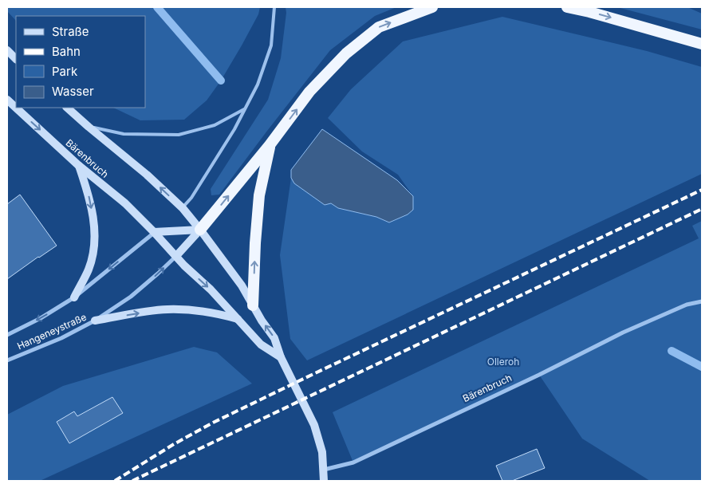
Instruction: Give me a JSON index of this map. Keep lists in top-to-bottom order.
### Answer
{
  "streets": {
    "main road": ["Bärenbruch"],
    "street": ["Hangeneystraße"]
  },
  "crossings": [
    ["Bärenbruch", "Hangeneystraße"]
  ],
  "parks": ["Olleroh"],
  "legend": [
    "Straße",
    "Bahn",
    "Park",
    "Wasser"
  ]
}
